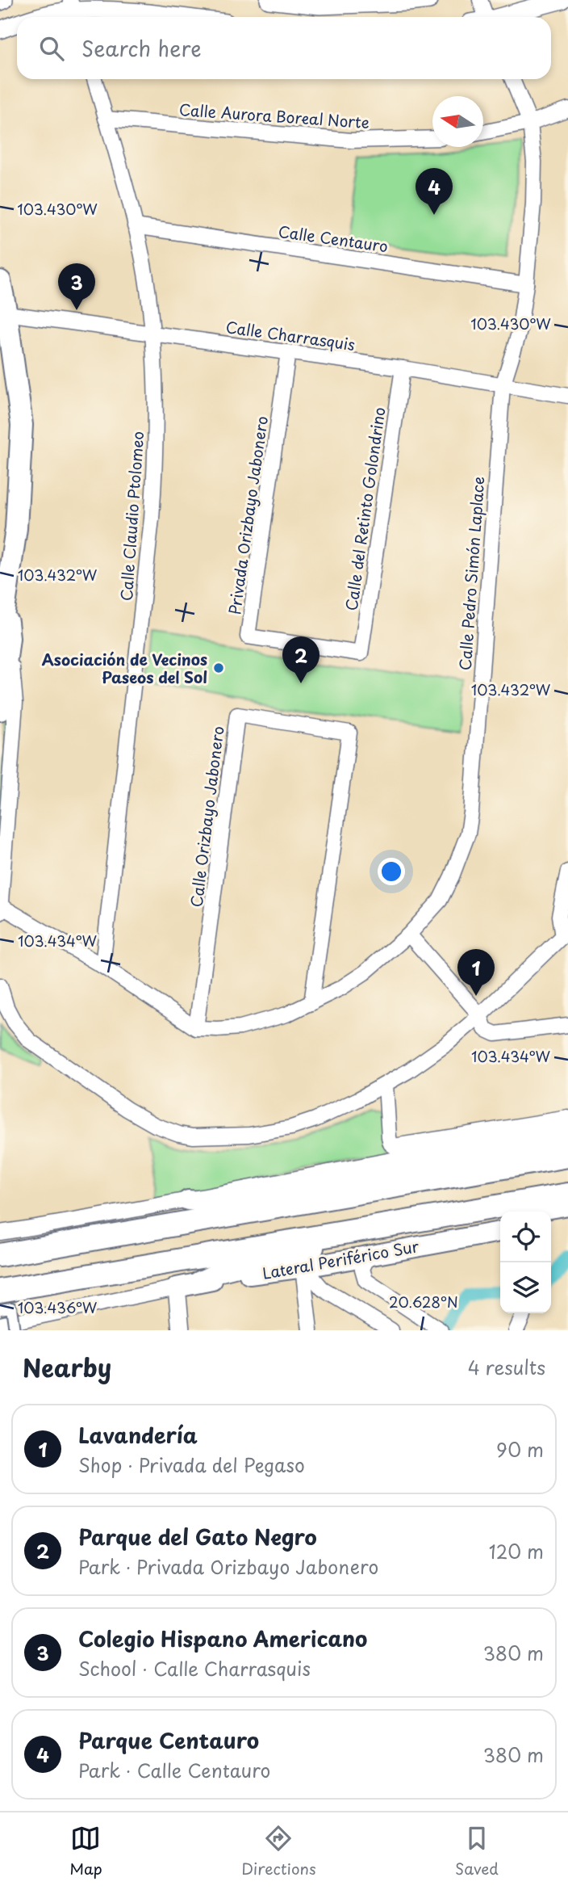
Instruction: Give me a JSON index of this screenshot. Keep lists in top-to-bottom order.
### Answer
{
  "streets": {
    "main road": ["Lateral Periférico Sur"],
    "street": [
      "Calle Aurora Boreal Norte",
      "Calle Centauro",
      "Calle Charrasquis",
      "Calle del Retinto Golondrino",
      "Privada Orizbayo Jabonero",
      "Calle Claudio Ptolomeo",
      "Calle Pedro Simón Laplace",
      "Calle Orizbayo Jabonero"
    ]
  },
  "crossings": [
    ["Calle Aurora Boreal Norte", "Calle Claudio Ptolomeo"],
    ["Calle Centauro", "Calle Claudio Ptolomeo"],
    ["Calle Centauro", "Calle Pedro Simón Laplace"],
    ["Calle Charrasquis", "Calle del Retinto Golondrino"],
    ["Calle Charrasquis", "Privada Orizbayo Jabonero"],
    ["Calle Charrasquis", "Calle Claudio Ptolomeo"],
    ["Calle Charrasquis", "Calle Pedro Simón Laplace"],
    ["Calle del Retinto Golondrino", "Privada Orizbayo Jabonero"],
    ["Calle Pedro Simón Laplace", "Calle Orizbayo Jabonero"]
  ],
  "places": ["Asociación de Vecinos Paseos del Sol"],
  "north": "left",
  "page": {
    "search": "Search here",
    "pins": [
      "4",
      "3",
      "2",
      "1"
    ],
    "heading": ["Nearby", "4 results"],
    "list": [
      {
        "mark": "1",
        "name": "Lavandería",
        "note": "Shop · Privada del Pegaso",
        "value": "90 m"
      },
      {
        "mark": "2",
        "name": "Parque del Gato Negro",
        "note": "Park · Privada Orizbayo Jabonero",
        "value": "120 m"
      },
      {
        "mark": "3",
        "name": "Colegio Hispano Americano",
        "note": "School · Calle Charrasquis",
        "value": "380 m"
      },
      {
        "mark": "4",
        "name": "Parque Centauro",
        "note": "Park · Calle Centauro",
        "value": "380 m"
      }
    ],
    "nav": ["Map", "Directions", "Saved"]
  },
  "coordinates": [
    "103.430°W",
    "103.432°W",
    "103.434°W",
    "20.628°N",
    "103.436°W"
  ]
}
